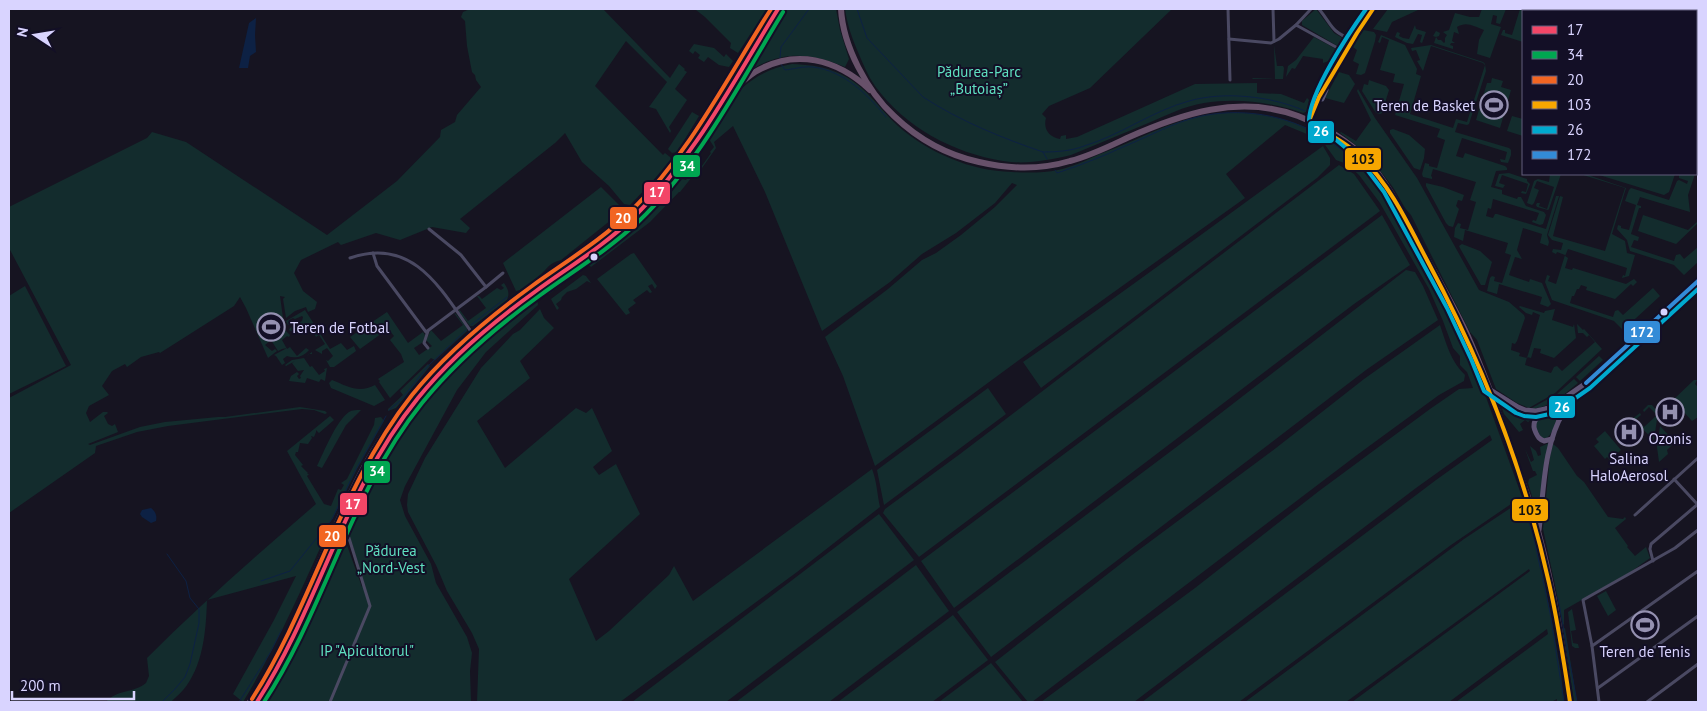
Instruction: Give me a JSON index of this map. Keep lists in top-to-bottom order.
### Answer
{
  "parks": ["Pădurea-Parc „Butoiaș”", "Pădurea „Nord-Vest", "IP \"Apicultorul\""],
  "places": {
    "sports": ["Teren de Basket", "Teren de Fotbal", "Teren de Tenis"],
    "hospital": ["Ozonis", "Salina HaloAerosol"]
  },
  "lines": [
    "transit line 17",
    "transit line 20",
    "transit line 103",
    "transit line 26",
    "transit line 34",
    "transit line 172"
  ],
  "legend": [
    "17",
    "34",
    "20",
    "103",
    "26",
    "172"
  ],
  "scale_bar": "200 m",
  "north": "left"
}
